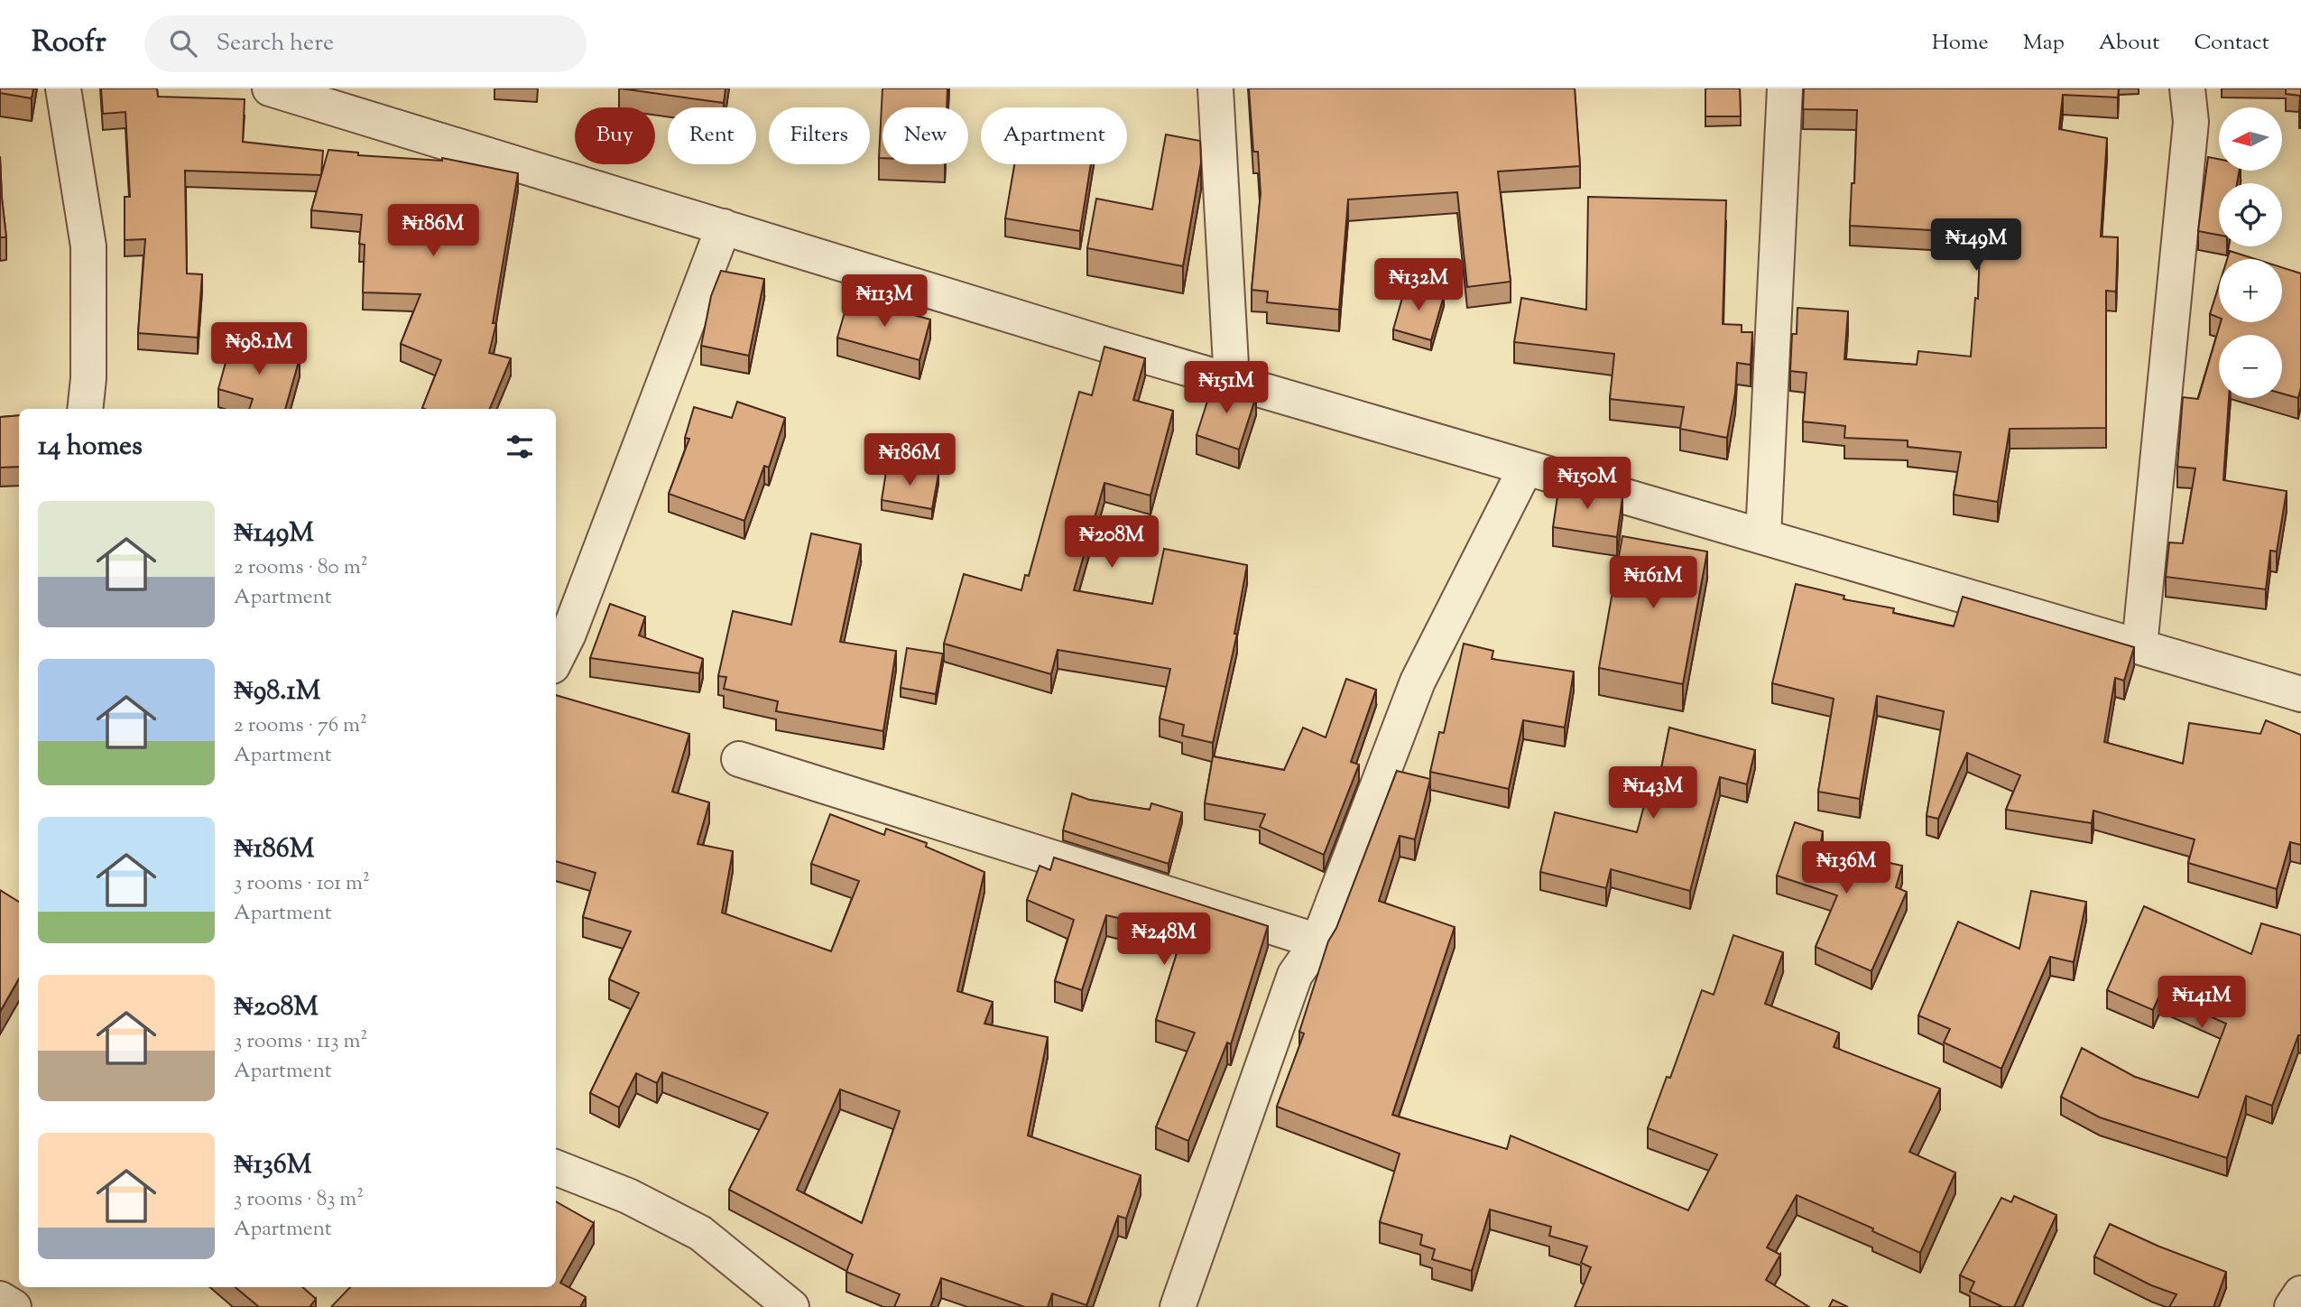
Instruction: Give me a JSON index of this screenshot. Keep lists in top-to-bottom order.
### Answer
{
  "north": "left",
  "page": {
    "header": "Roofr",
    "search": "Search here",
    "nav": [
      "Home",
      "Map",
      "About",
      "Contact"
    ],
    "map_buttons": ["+", "−"],
    "chip": [
      "Buy",
      "Rent",
      "Filters",
      "New",
      "Apartment"
    ],
    "price": [
      "₦186M",
      "₦149M",
      "₦132M",
      "₦113M",
      "₦98.1M",
      "₦151M",
      "₦186M",
      "₦150M",
      "₦208M",
      "₦161M",
      "₦143M",
      "₦136M",
      "₦248M",
      "₦141M"
    ],
    "heading": "14 homes",
    "list": [
      {
        "name": "₦149M",
        "note": "2 rooms · 80 m² · Apartment"
      },
      {
        "name": "₦98.1M",
        "note": "2 rooms · 76 m² · Apartment"
      },
      {
        "name": "₦186M",
        "note": "3 rooms · 101 m² · Apartment"
      },
      {
        "name": "₦208M",
        "note": "3 rooms · 113 m² · Apartment"
      },
      {
        "name": "₦136M",
        "note": "3 rooms · 83 m² · Apartment"
      }
    ]
  }
}
